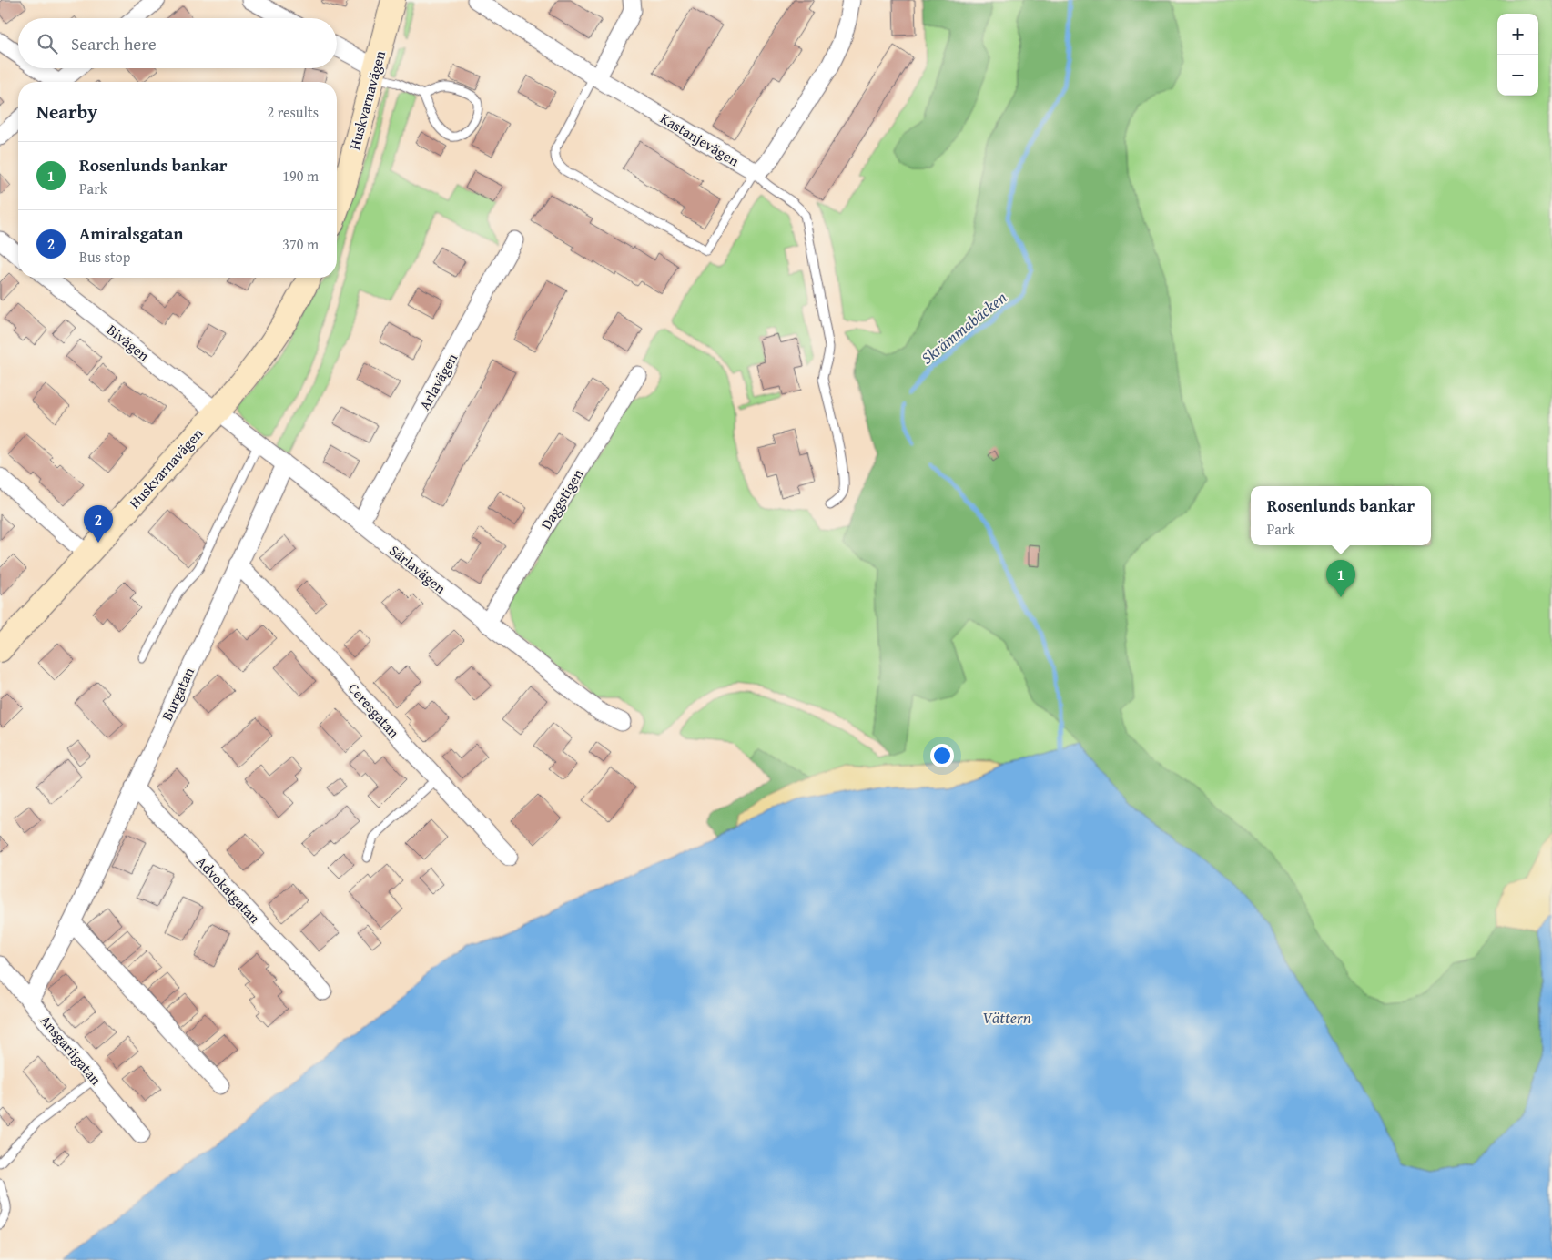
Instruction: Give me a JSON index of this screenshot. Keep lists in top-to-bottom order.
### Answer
{
  "streets": {
    "street": [
      "Huskvarnavägen",
      "Kastanjevägen",
      "Bivägen",
      "Arlavägen",
      "Daggstigen",
      "Särlavägen",
      "Burgatan",
      "Ceresgatan",
      "Advokatgatan",
      "Ansgariigatan"
    ]
  },
  "crossings": [
    ["Huskvarnavägen", "Bivägen"],
    ["Huskvarnavägen", "Särlavägen"],
    ["Bivägen", "Särlavägen"],
    ["Arlavägen", "Särlavägen"],
    ["Daggstigen", "Särlavägen"],
    ["Särlavägen", "Burgatan"],
    ["Burgatan", "Ceresgatan"],
    ["Burgatan", "Advokatgatan"],
    ["Burgatan", "Ansgariigatan"]
  ],
  "water": ["Skrämmabäcken", "Vättern"],
  "page": {
    "map_buttons": ["+", "−"],
    "search": "Search here",
    "heading": ["Nearby", "2 results"],
    "list": [
      {
        "mark": "1",
        "name": "Rosenlunds bankar",
        "note": "Park",
        "value": "190 m"
      },
      {
        "mark": "2",
        "name": "Amiralsgatan",
        "note": "Bus stop",
        "value": "370 m"
      }
    ],
    "popup": ["Rosenlunds bankar", "Park"],
    "pins": ["2", "1"]
  }
}
